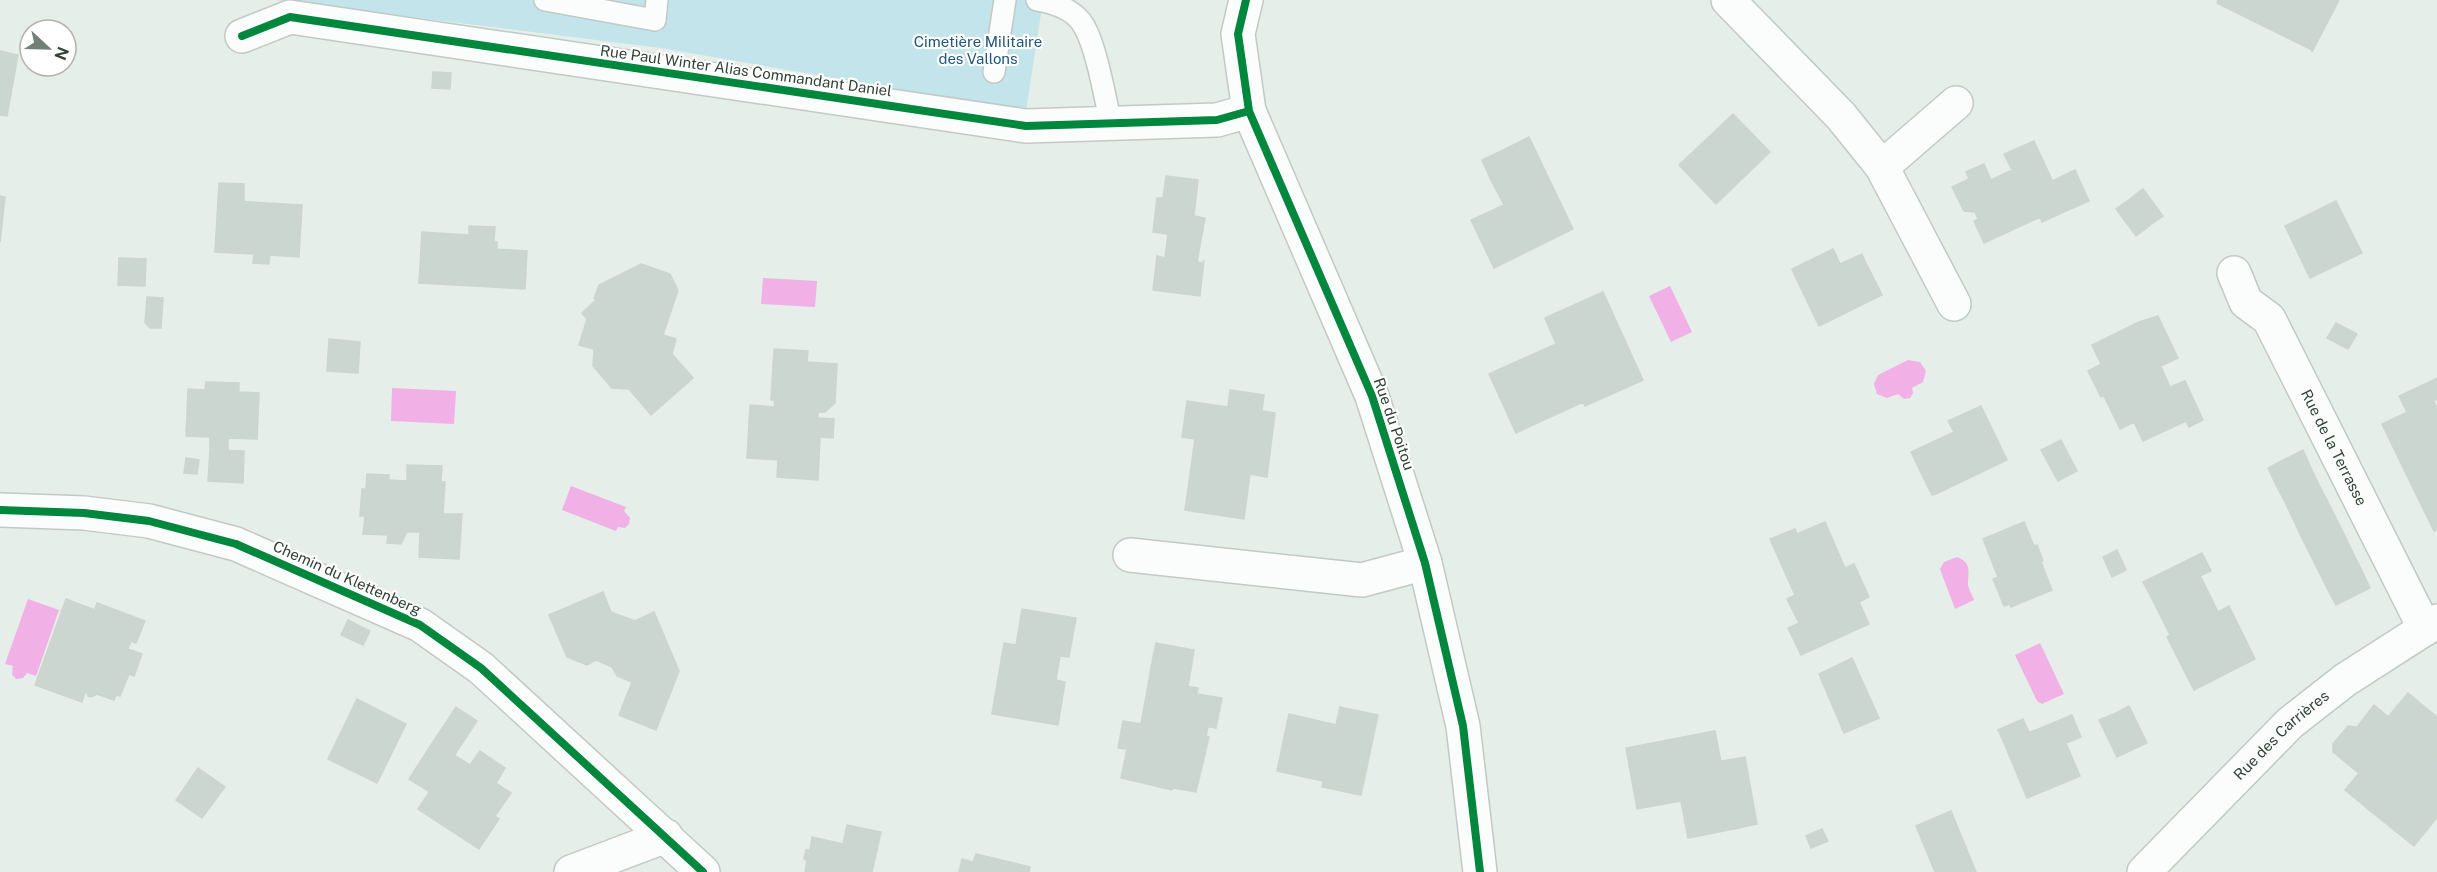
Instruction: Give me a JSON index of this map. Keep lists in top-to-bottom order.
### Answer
{
  "streets": {
    "street": [
      "Rue Paul Winter Alias Commandant Daniel",
      "Rue du Poitou",
      "Rue de la Terrasse",
      "Chemin du Klettenberg",
      "Rue des Carrières"
    ]
  },
  "crossings": [
    ["Rue Paul Winter Alias Commandant Daniel", "Rue du Poitou"],
    ["Rue de la Terrasse", "Rue des Carrières"]
  ],
  "parks": ["Cimetière Militaire des Vallons"],
  "north": "right"
}
